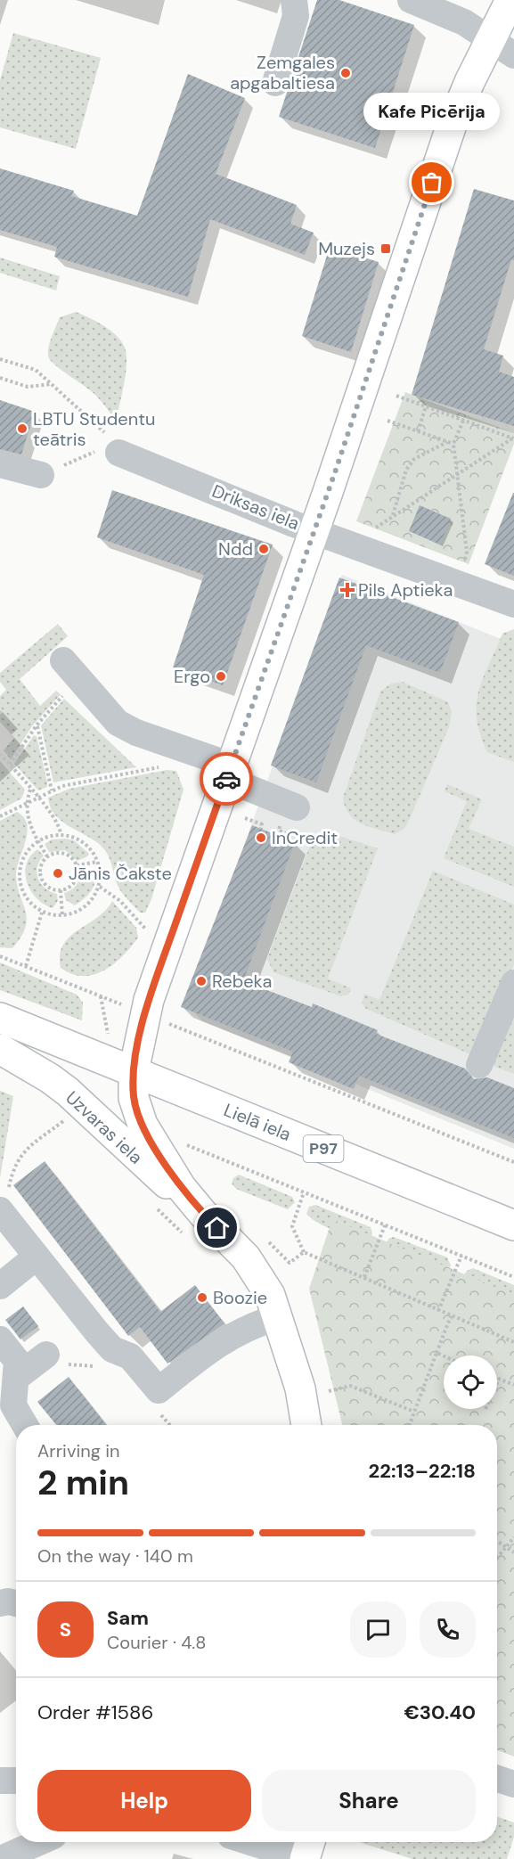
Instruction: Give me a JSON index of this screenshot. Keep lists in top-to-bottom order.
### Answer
{
  "streets": {
    "main road": ["Lielā iela", "Uzvaras iela", "P97"],
    "street": ["Driksas iela"]
  },
  "crossings": [
    ["Driksas iela", "Uzvaras iela"],
    ["Lielā iela", "Uzvaras iela"]
  ],
  "places": {
    "other": [
      "Zemgales apgabaltiesa",
      "Kafe Picērija",
      "LBTU Studentu teātris",
      "Ndd",
      "Ergo",
      "InCredit",
      "Jānis Čakste",
      "Rebeka",
      "Boozie"
    ],
    "transit": ["Muzejs"],
    "health": ["Pils Aptieka"]
  },
  "page": {
    "bubble": "Kafe Picērija",
    "heading": ["2 min", "Arriving in", "22:13–22:18"],
    "panel": [
      "Sam",
      "Courier · 4.8",
      "Order #1586",
      "€30.40"
    ],
    "bar": "On the way · 140 m",
    "round": "S",
    "buttons": ["Help", "Share"]
  }
}
